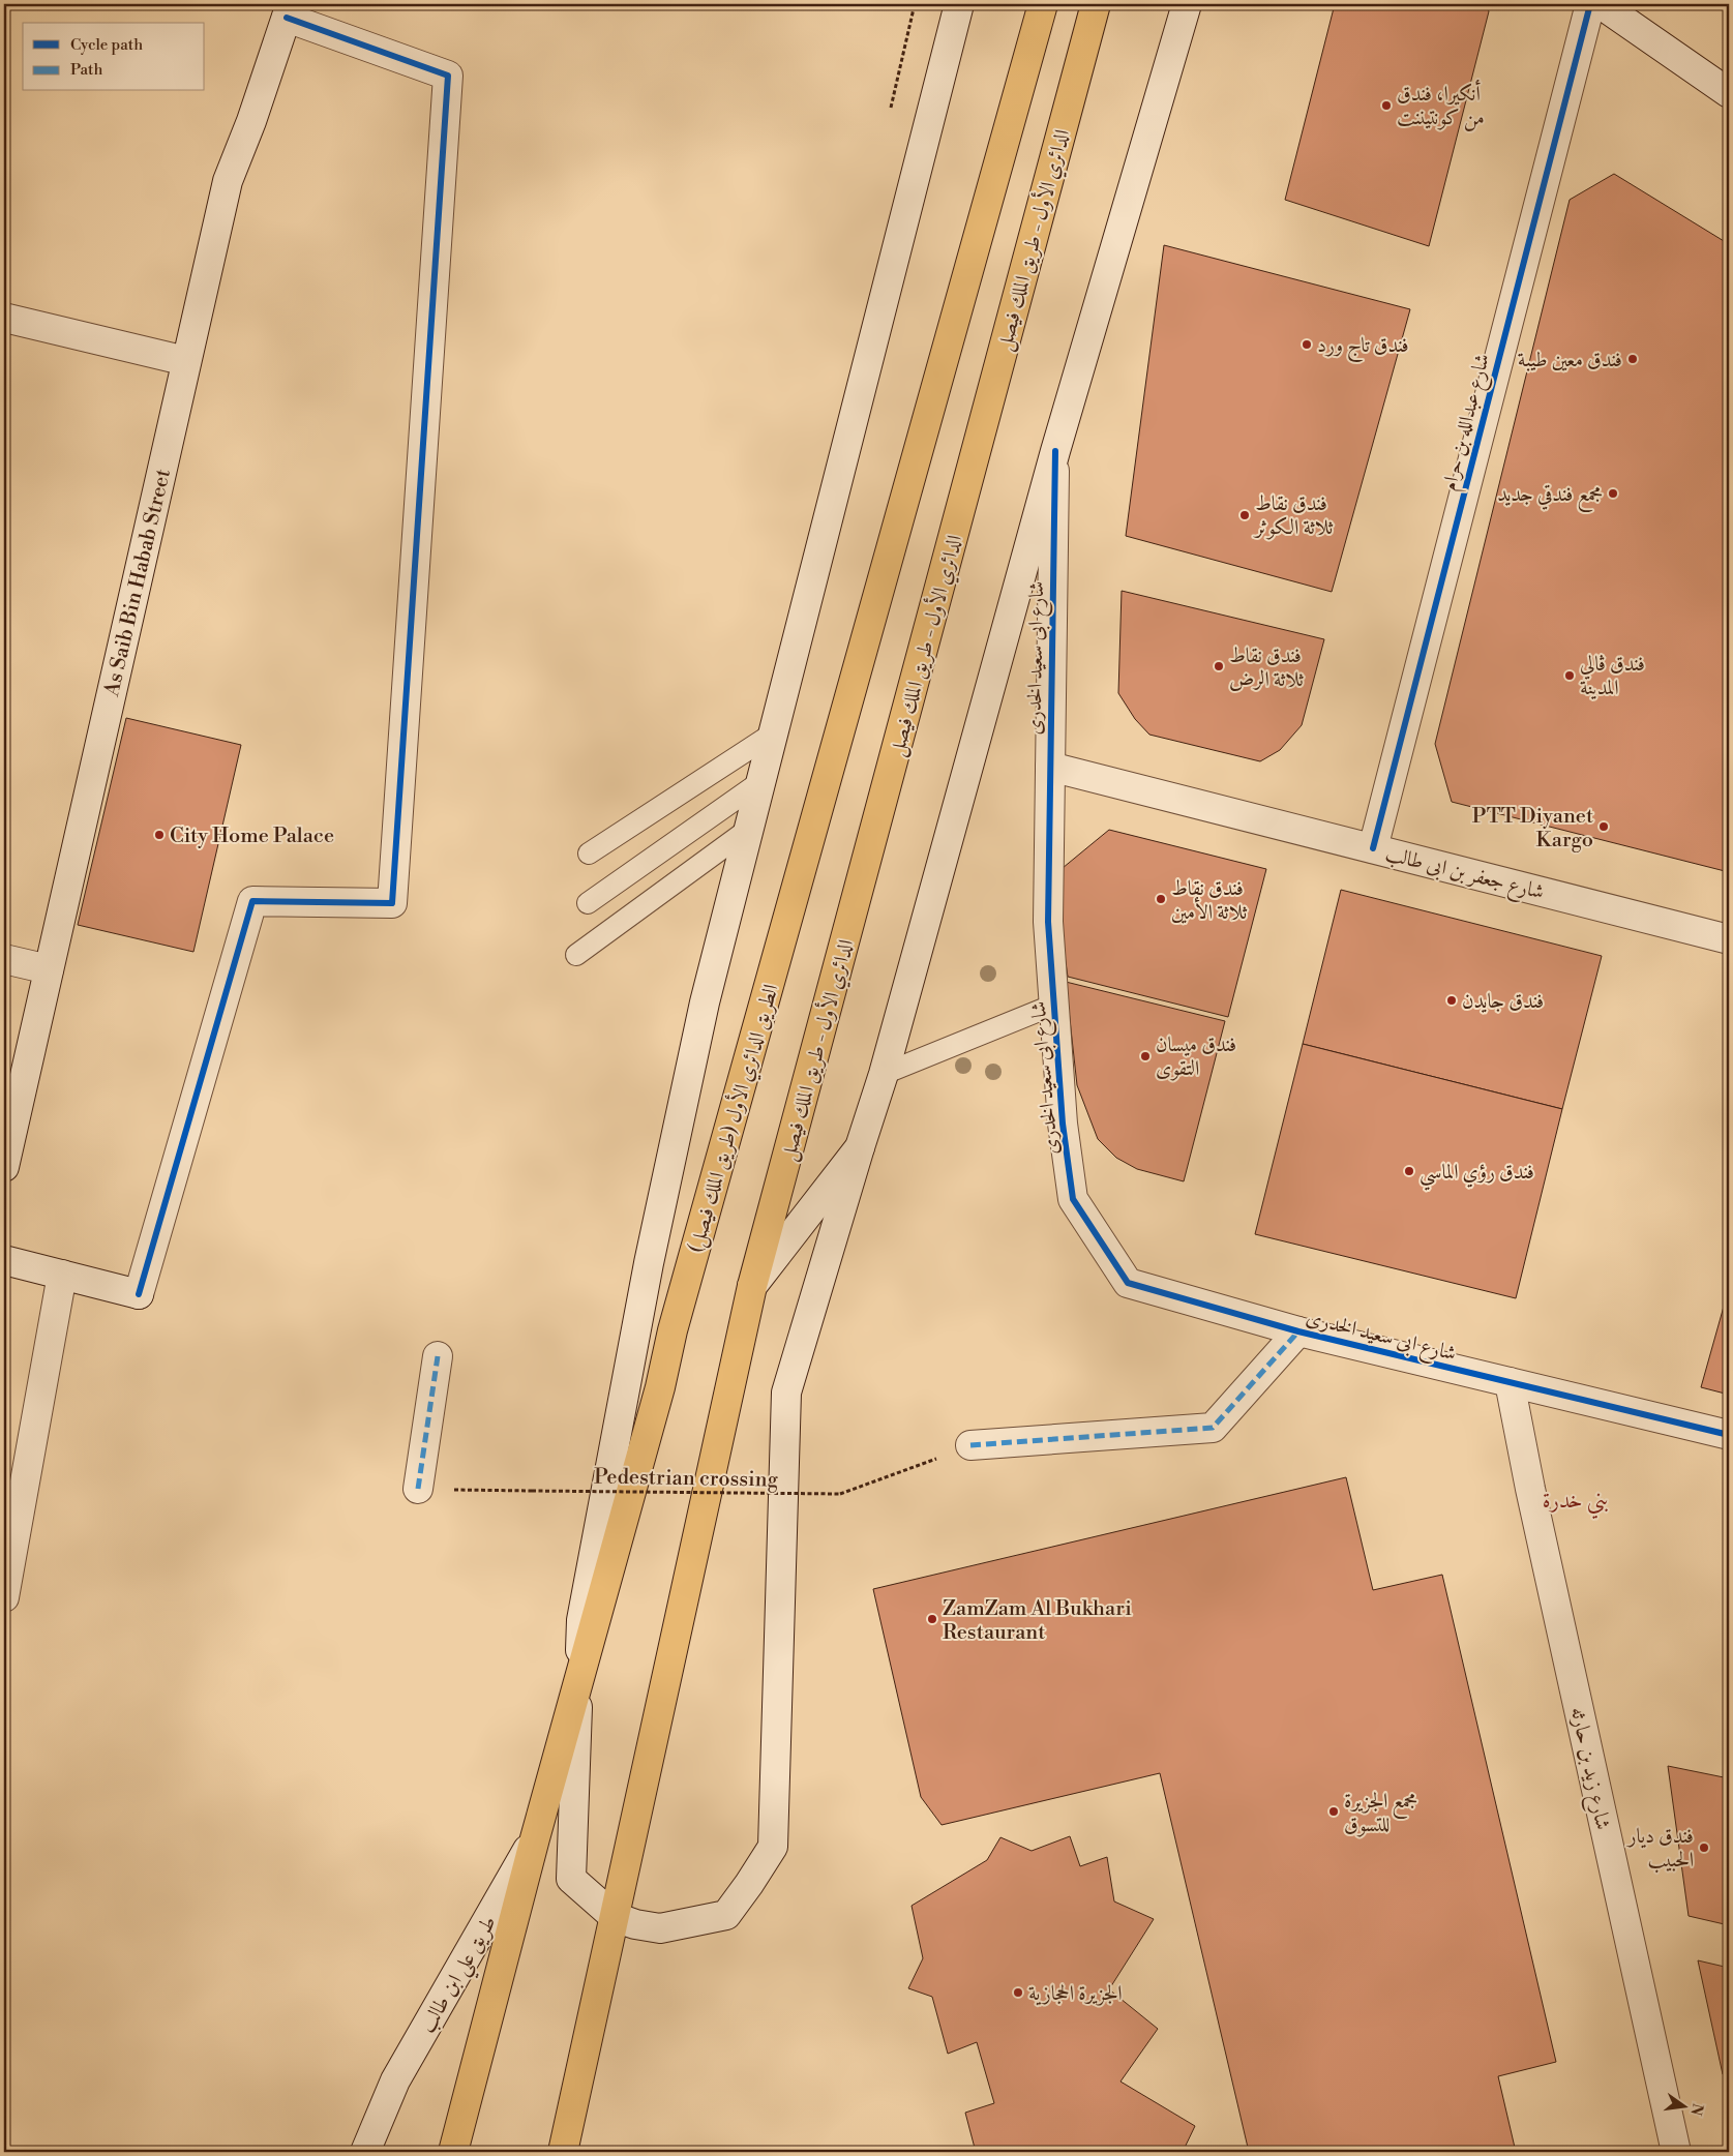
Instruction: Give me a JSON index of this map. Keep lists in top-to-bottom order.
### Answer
{
  "streets": {
    "highway": ["الدائري الأول - طريق الملك فيصل", "الطريق الدائري الأول (طريق الملك فيصل)"],
    "street": [
      "شارع عبدالله بن حرام",
      "As Saib Bin Habab Street",
      "شارع ابى سعيد الخدرى",
      "شارع جعفر بن ابى طالب",
      "شارع زيد بن حارثه",
      "طريق علي ابن طالب"
    ],
    "path": ["Pedestrian crossing"]
  },
  "crossings": [
    ["شارع عبدالله بن حرام", "شارع جعفر بن ابى طالب"],
    ["شارع ابى سعيد الخدرى", "شارع جعفر بن ابى طالب"],
    ["شارع ابى سعيد الخدرى", "شارع زيد بن حارثه"],
    ["الطريق الدائري الأول (طريق الملك فيصل)", "طريق علي ابن طالب"]
  ],
  "districts": ["بني خدرة"],
  "places": [
    "أنكيرا، فندق من كونتيننت",
    "فندق تاج ورد",
    "فندق معين طيبة",
    "مجمع فندقي جديد",
    "فندق نقاط ثلاثة الكوثر",
    "فندق نقاط ثلاثة الرض",
    "فندق ڤالي المدينة",
    "PTT Diyanet Kargo",
    "City Home Palace",
    "فندق نقاط ثلاثة الأمين",
    "فندق جايدن",
    "فندق ميسان التقوى",
    "فندق رؤي الماسي",
    "ZamZam Al Bukhari Restaurant",
    "مجمع الجزيرة للتسوق",
    "فندق ديار الحبيب",
    "الجزيرة الحجازية"
  ],
  "legend": ["Cycle path", "Path"],
  "north": "right"
}
